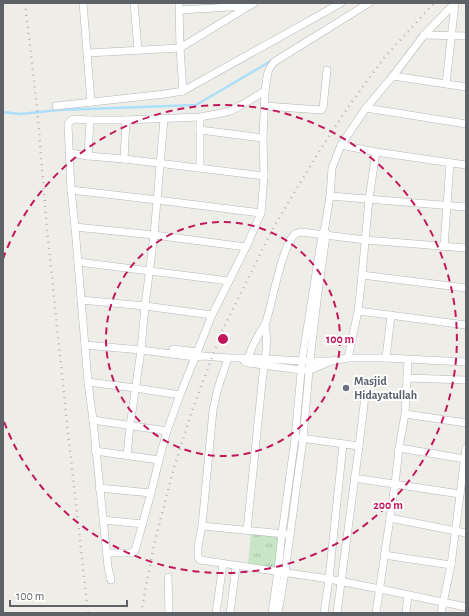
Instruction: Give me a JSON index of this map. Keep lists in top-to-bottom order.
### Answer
{
  "places": ["Masjid Hidayatullah"],
  "scale_bar": "100 m",
  "rings": ["100 m", "200 m"]
}
